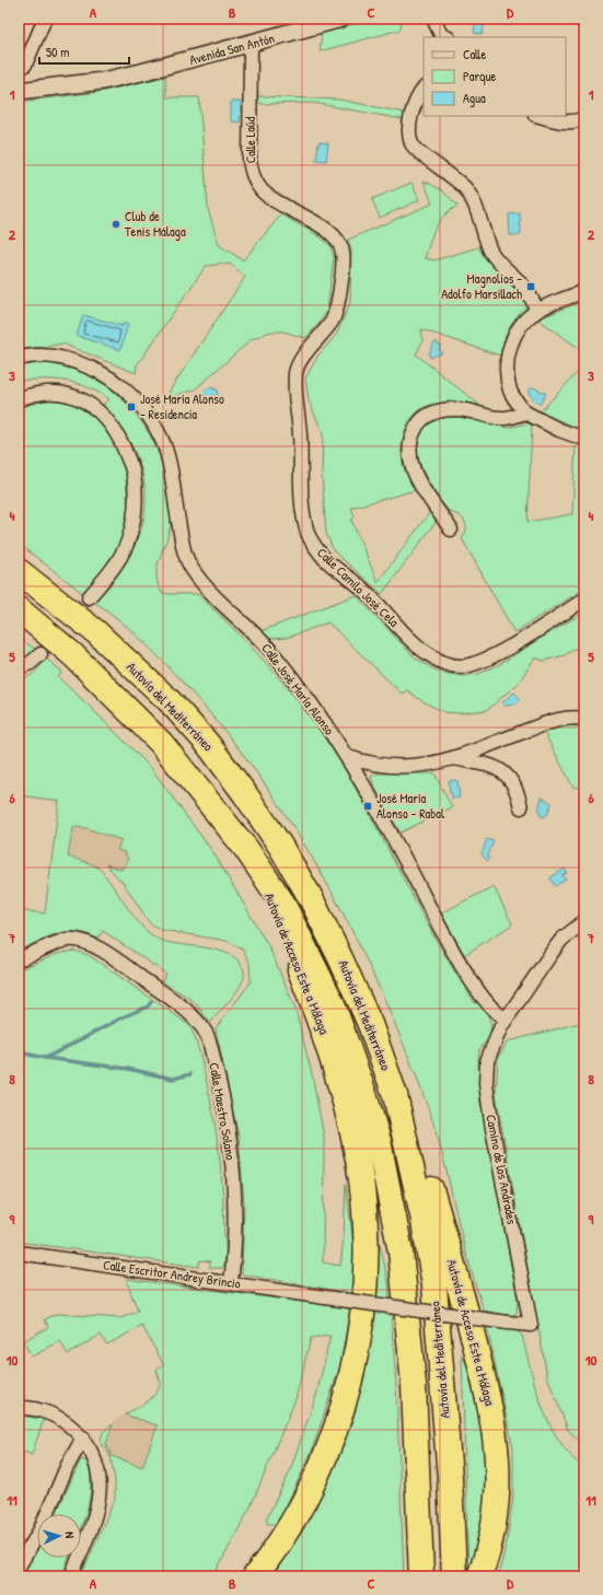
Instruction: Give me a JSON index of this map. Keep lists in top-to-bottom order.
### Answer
{
  "streets": {
    "highway": ["Autovía del Mediterráneo", "Autovía de Acceso Este a Málaga"],
    "street": [
      "Avenida San Antón",
      "Calle Laúd",
      "Calle Camilo José Cela",
      "Calle José María Alonso",
      "Calle Maestro Solano",
      "Camino de los Andrades",
      "Calle Escritor Andrey Brincio"
    ]
  },
  "crossings": [
    ["Avenida San Antón", "Calle Laúd"],
    ["Calle Laúd", "Calle Camilo José Cela"],
    ["Calle José María Alonso", "Camino de los Andrades"],
    ["Autovía del Mediterráneo", "Autovía de Acceso Este a Málaga"],
    ["Calle Maestro Solano", "Calle Escritor Andrey Brincio"],
    ["Camino de los Andrades", "Calle Escritor Andrey Brincio"]
  ],
  "places": {
    "other": ["Club de Tenis Málaga"],
    "transit": ["Magnolios - Adolfo Marsillach", "José María Alonso - Residencia", "José María Alonso - Rabal"]
  },
  "legend": ["Calle", "Parque", "Agua"],
  "scale_bar": "50 m",
  "north": "right",
  "grid": {
    "columns": [
      "A",
      "B",
      "C",
      "D"
    ],
    "rows": [
      "1",
      "2",
      "3",
      "4",
      "5",
      "6",
      "7",
      "8",
      "9",
      "10",
      "11"
    ]
  }
}
